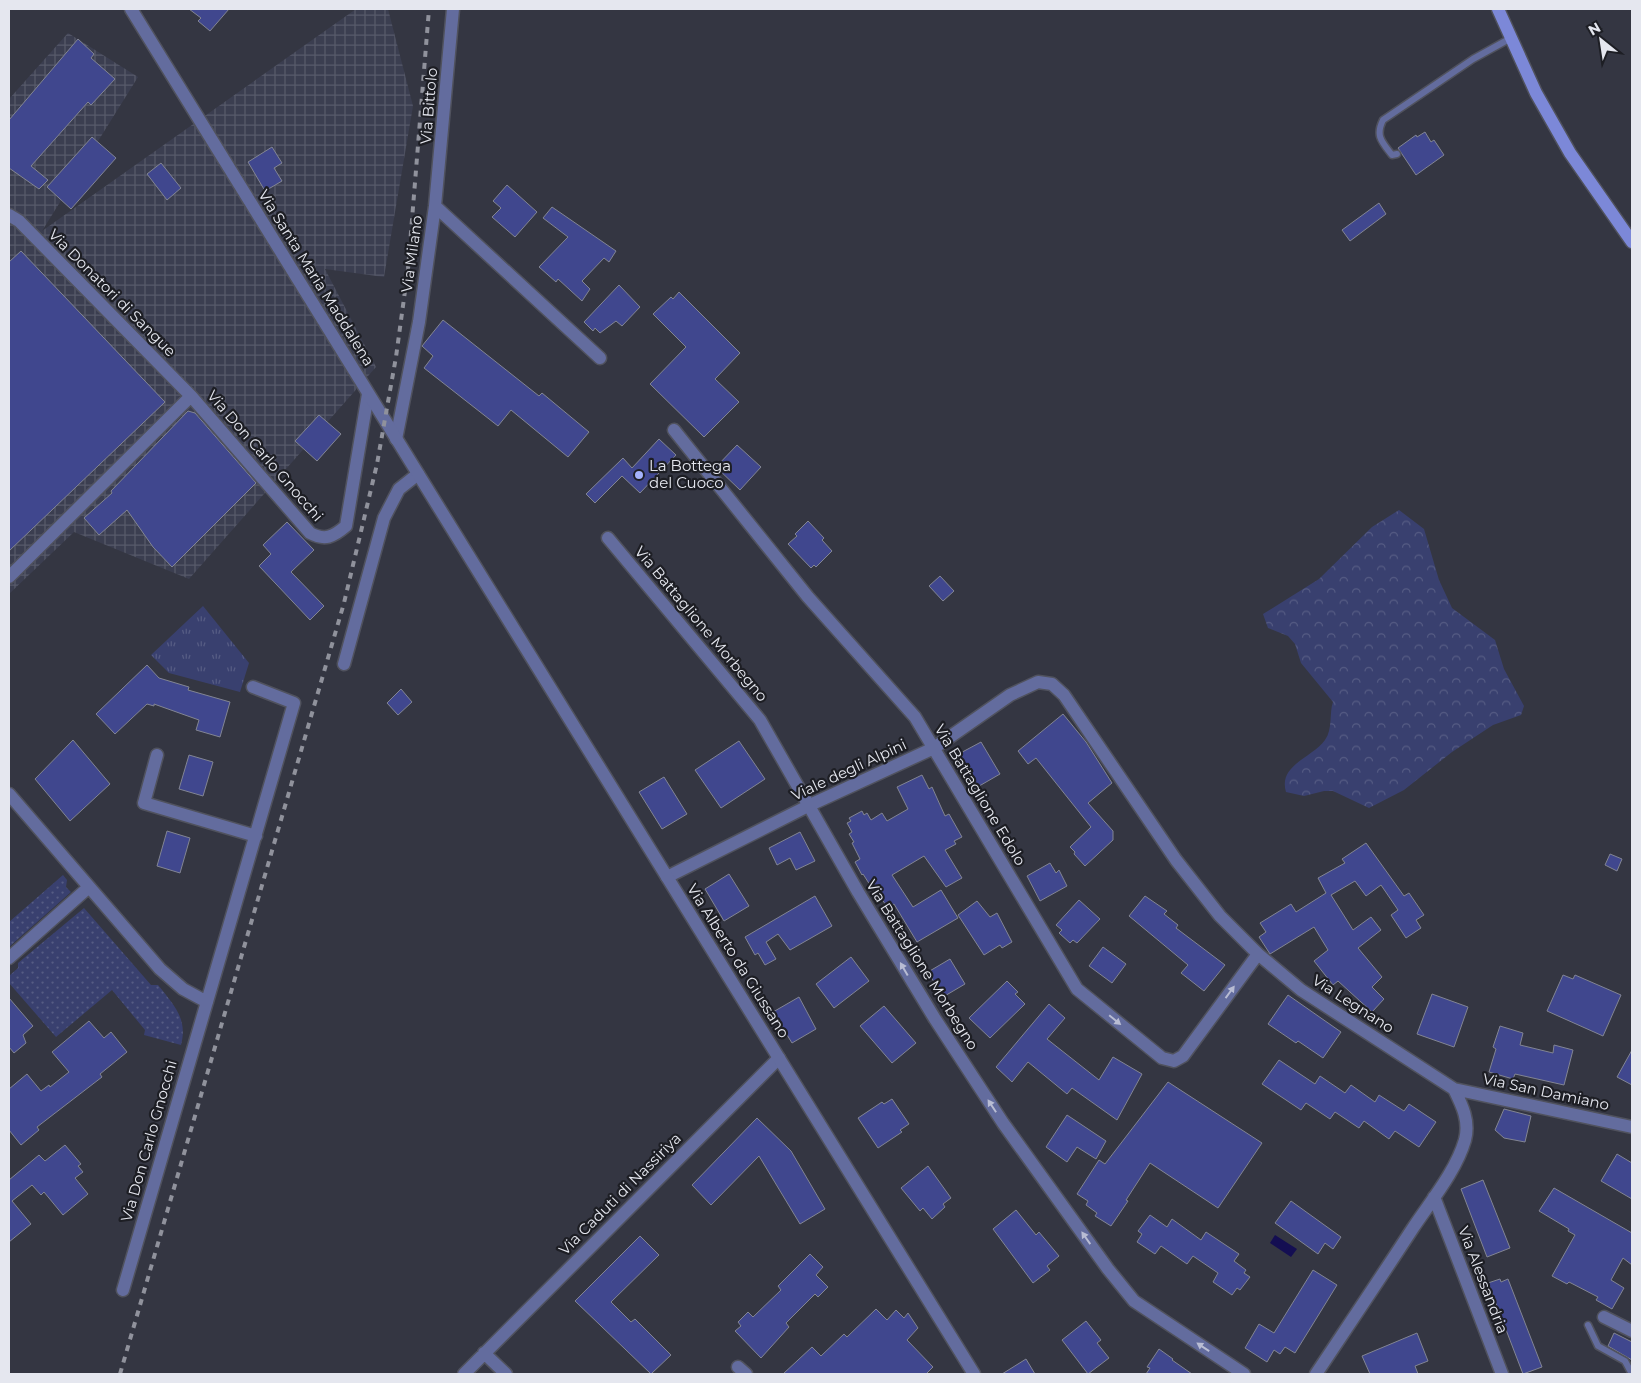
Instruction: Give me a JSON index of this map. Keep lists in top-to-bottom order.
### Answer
{
  "streets": {
    "street": [
      "Via Bittolo",
      "Via Milano",
      "Via Santa Maria Maddalena",
      "Via Donatori di Sangue",
      "Via Don Carlo Gnocchi",
      "Via Battaglione Morbegno",
      "Viale degli Alpini",
      "Via Battaglione Edolo",
      "Via Alberto da Giussano",
      "Via Legnano",
      "Via San Damiano",
      "Via Caduti di Nassiriya",
      "Via Alessandria"
    ]
  },
  "crossings": [
    ["Via Bittolo", "Via Milano"],
    ["Via Milano", "Via Santa Maria Maddalena"],
    ["Via Santa Maria Maddalena", "Via Don Carlo Gnocchi"],
    ["Via Santa Maria Maddalena", "Via Alberto da Giussano"],
    ["Via Donatori di Sangue", "Via Don Carlo Gnocchi"],
    ["Via Battaglione Morbegno", "Viale degli Alpini"],
    ["Viale degli Alpini", "Via Battaglione Edolo"],
    ["Viale degli Alpini", "Via Alberto da Giussano"],
    ["Viale degli Alpini", "Via Legnano"],
    ["Via Battaglione Edolo", "Via Legnano"],
    ["Via Alberto da Giussano", "Via Caduti di Nassiriya"],
    ["Via Legnano", "Via San Damiano"]
  ],
  "one_way": ["Via Battaglione Morbegno"],
  "places": ["La Bottega del Cuoco"],
  "north": "top left"
}
